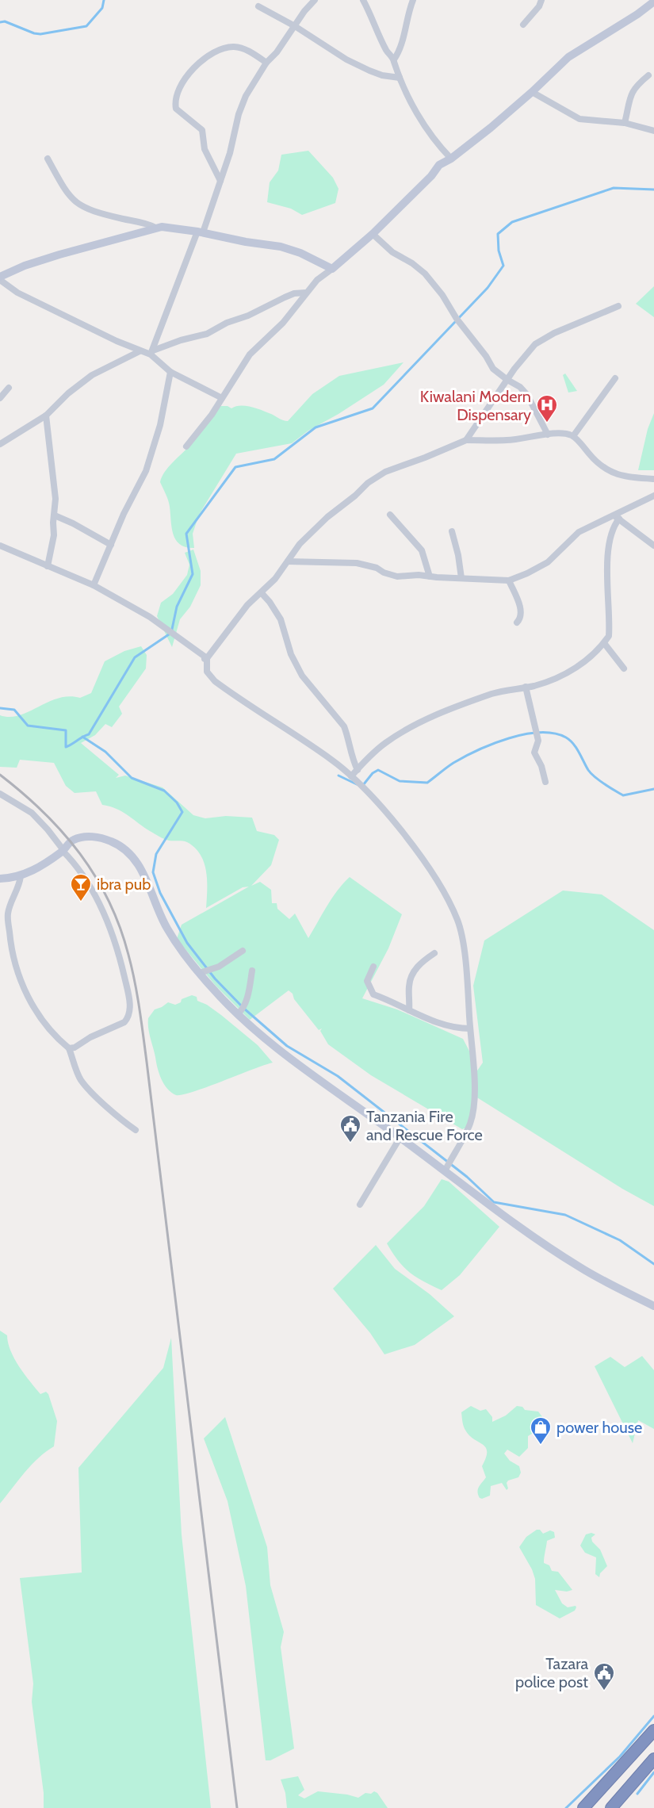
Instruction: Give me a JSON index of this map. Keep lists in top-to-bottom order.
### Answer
{
  "places": {
    "hospital": ["Kiwalani Modern Dispensary"],
    "bar": ["ibra pub"],
    "public building": ["Tanzania Fire and Rescue Force", "Tazara police post"],
    "shop": ["power house"]
  }
}
